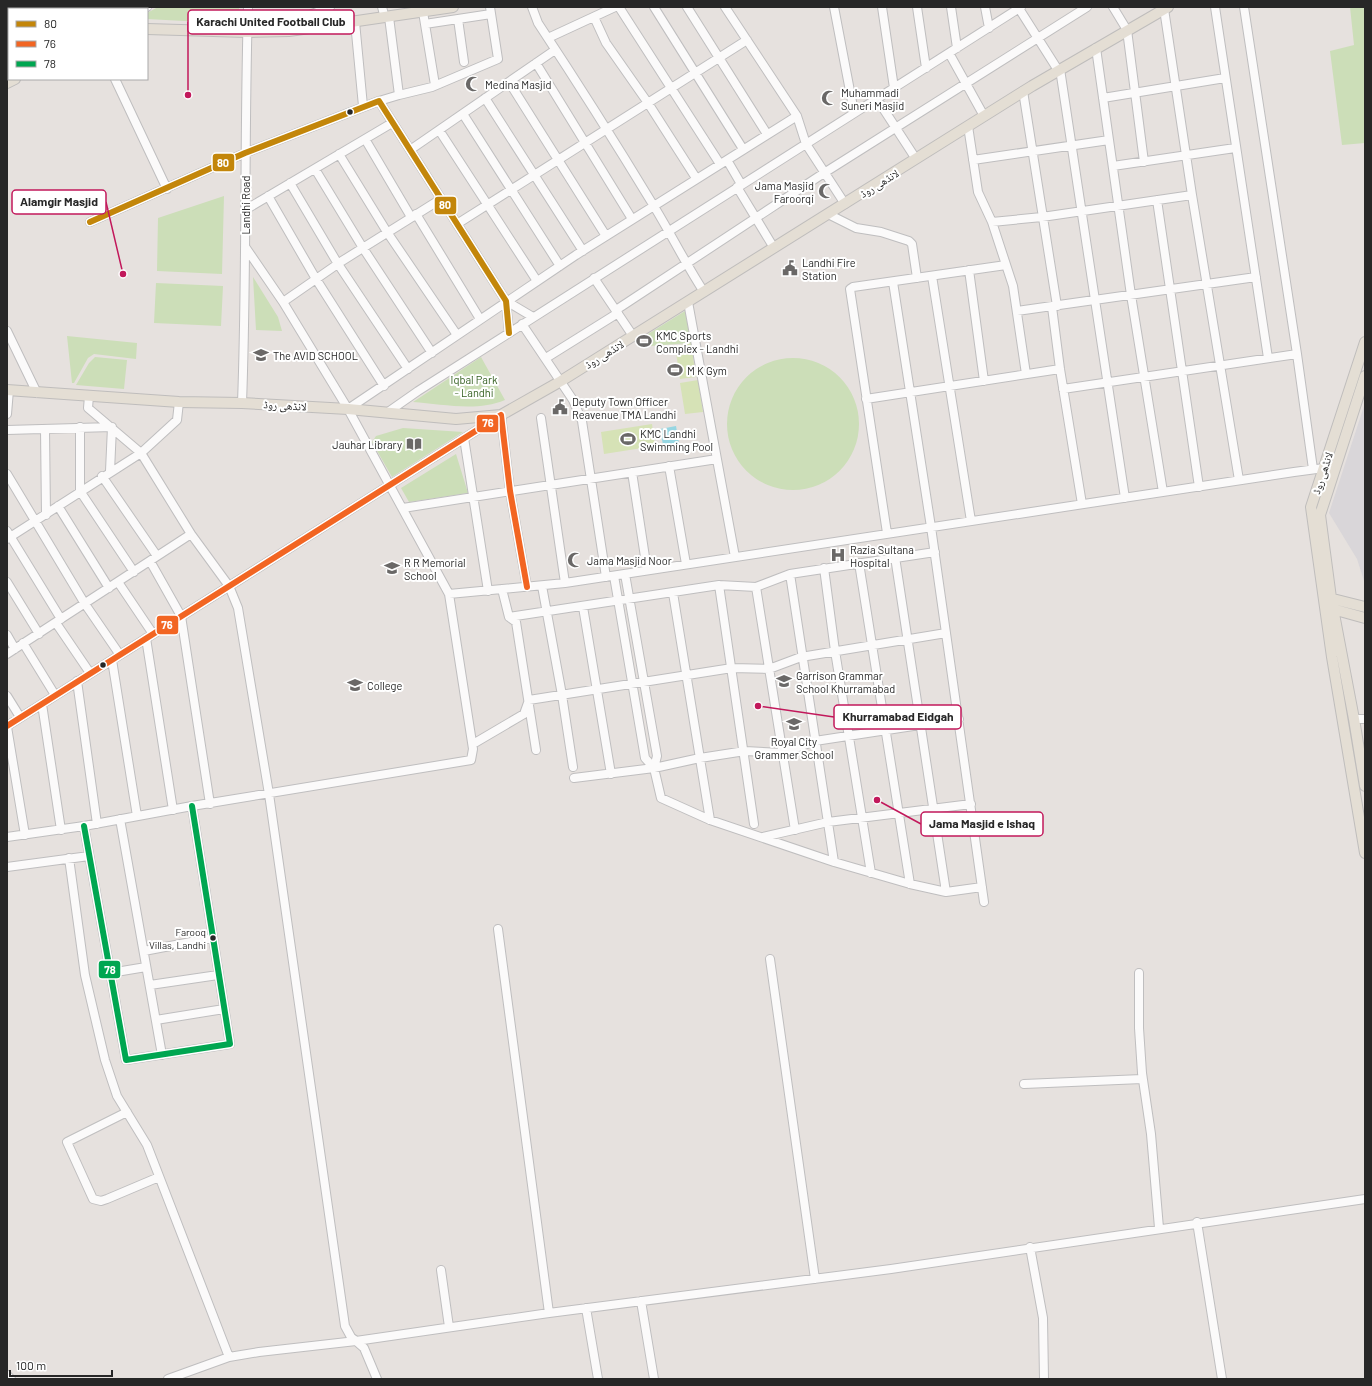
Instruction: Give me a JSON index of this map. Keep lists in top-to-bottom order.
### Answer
{
  "streets": {
    "main road": ["لانڈھی روڈ"],
    "street": ["Landhi Road"]
  },
  "crossings": [
    ["لانڈھی روڈ", "Landhi Road"]
  ],
  "parks": ["Iqbal Park - Landhi"],
  "places": {
    "mosque": [
      "Medina Masjid",
      "Muhammadi Suneri Masjid",
      "Jama Masjid Faroorqi",
      "Jama Masjid Noor"
    ],
    "other": [
      "Karachi United Football Club",
      "Alamgir Masjid",
      "Khurramabad Eidgah",
      "Jama Masjid e Ishaq",
      "Farooq Villas, Landhi"
    ],
    "public building": ["Landhi Fire Station", "Deputy Town Officer Reavenue TMA Landhi"],
    "sports": ["KMC Sports Complex - Landhi", "M K Gym", "KMC Landhi Swimming Pool"],
    "school or university": [
      "The AVID SCHOOL",
      "R R Memorial School",
      "Garrison Grammar School Khurramabad",
      "College",
      "Royal City Grammer School"
    ],
    "library": ["Jauhar Library"],
    "hospital": ["Razia Sultana Hospital"]
  },
  "lines": ["transit line 80", "transit line 76", "transit line 78"],
  "legend": ["80", "76", "78"],
  "scale_bar": "100 m"
}
